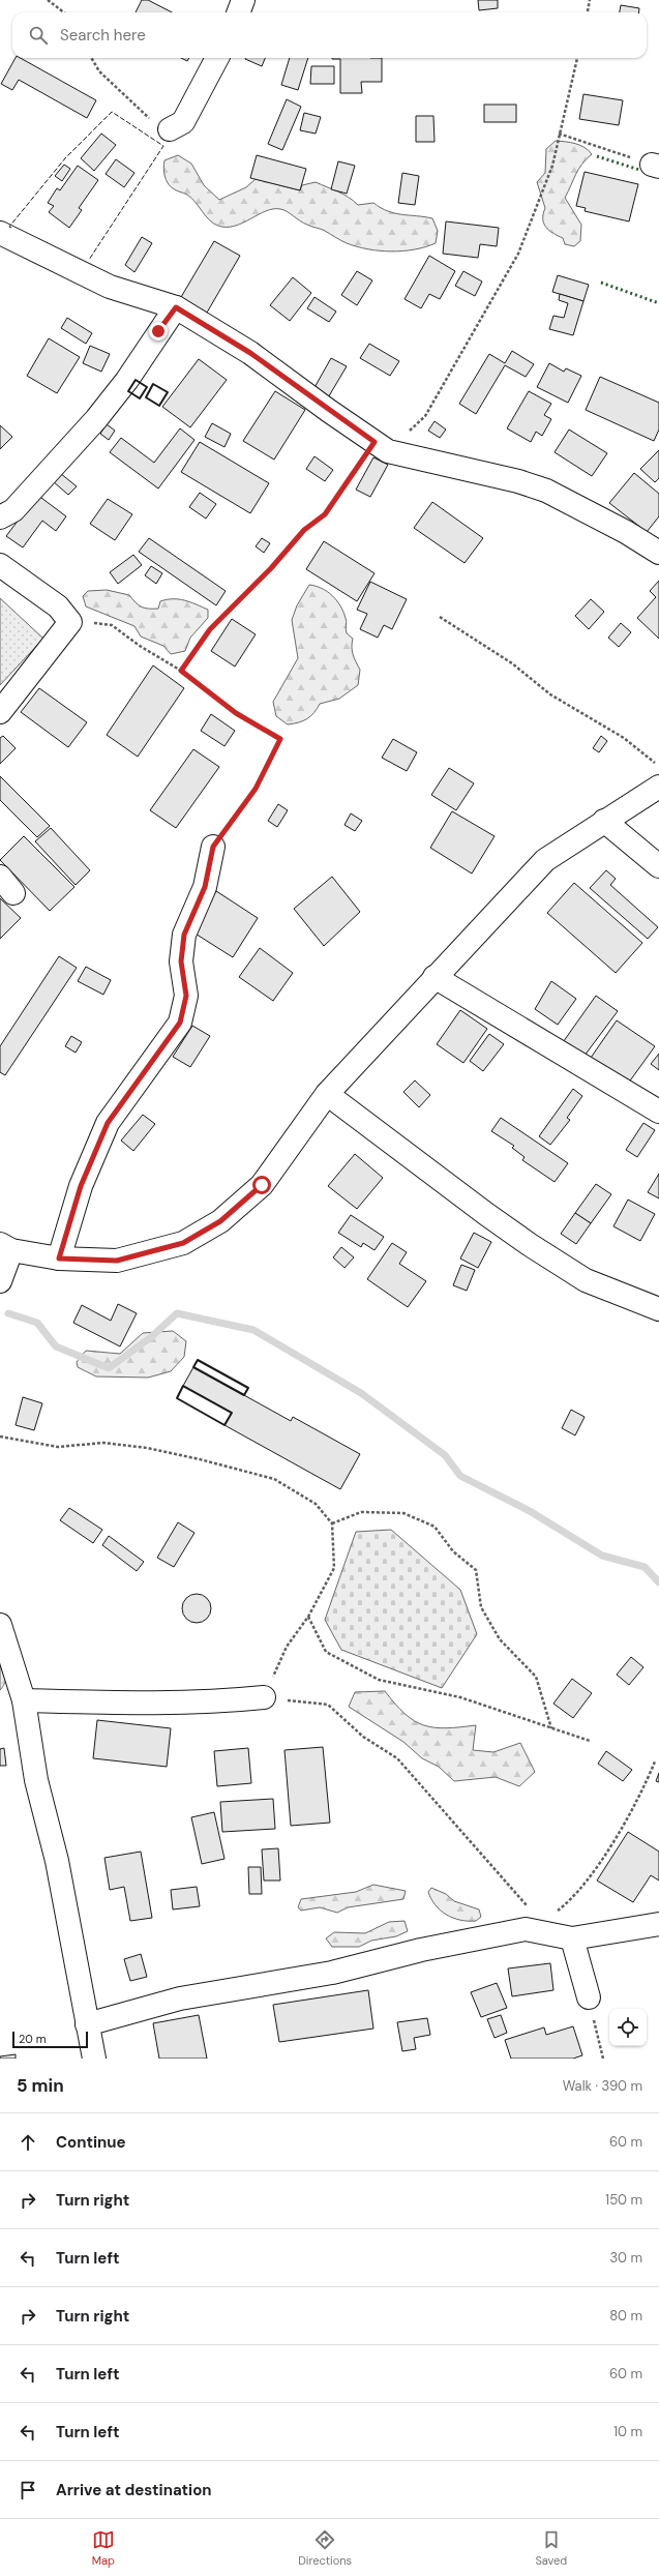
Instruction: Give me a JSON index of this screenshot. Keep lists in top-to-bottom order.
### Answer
{
  "scale_bar": "20 m",
  "page": {
    "search": "Search here",
    "scale": "20 m",
    "heading": ["5 min", "Walk · 390 m"],
    "list": [
      ["Continue", "60 m"],
      ["Turn right", "150 m"],
      ["Turn left", "30 m"],
      ["Turn right", "80 m"],
      ["Turn left", "60 m"],
      ["Turn left", "10 m"],
      "Arrive at destination"
    ],
    "nav": ["Map", "Directions", "Saved"]
  }
}
